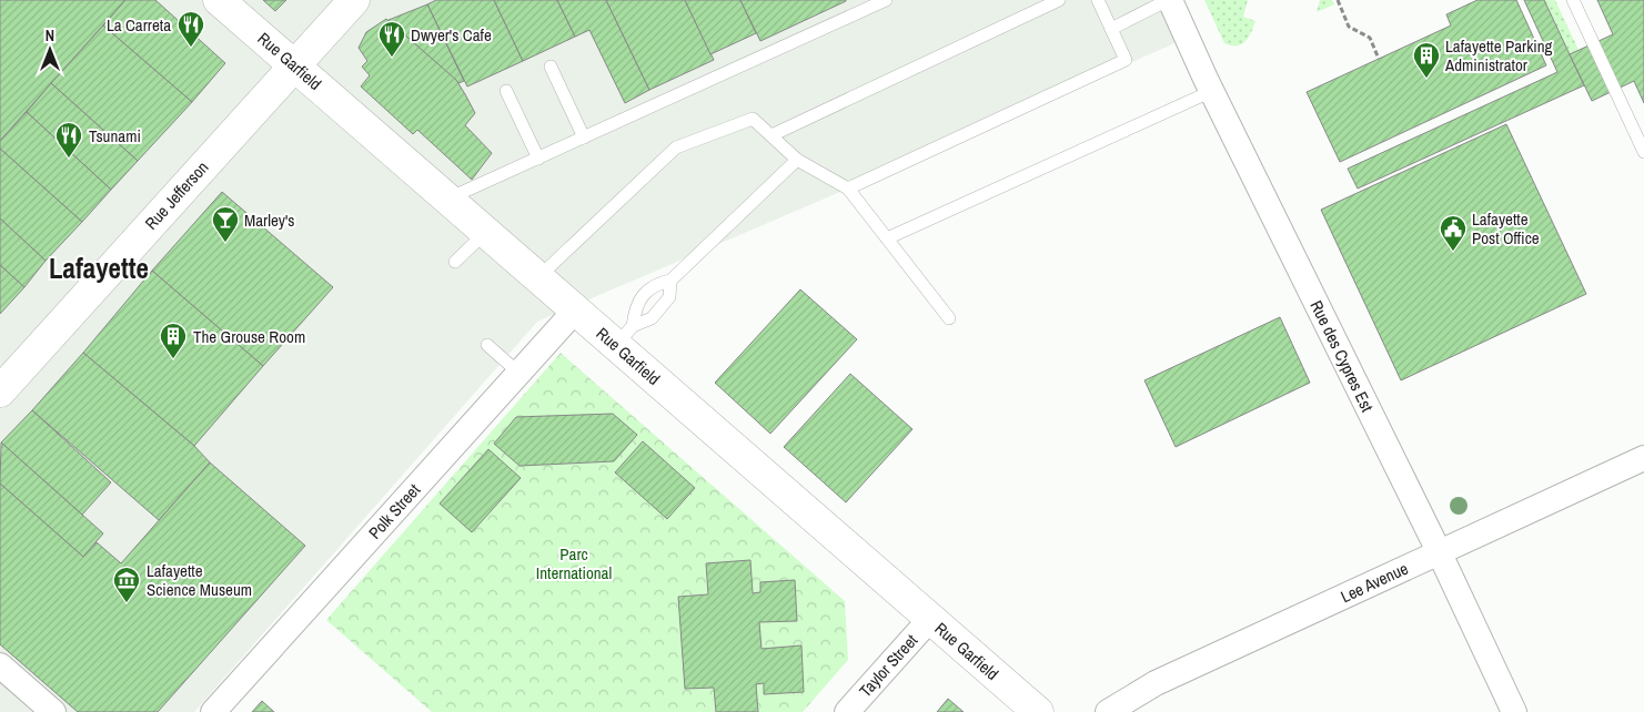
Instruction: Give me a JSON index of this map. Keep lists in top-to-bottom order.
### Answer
{
  "streets": {
    "street": [
      "Rue Garfield",
      "Rue Jefferson",
      "Rue des Cypres Est",
      "Polk Street",
      "Lee Avenue",
      "Taylor Street"
    ]
  },
  "crossings": [
    ["Rue Garfield", "Rue Jefferson"],
    ["Rue Garfield", "Polk Street"],
    ["Rue Garfield", "Taylor Street"],
    ["Rue des Cypres Est", "Lee Avenue"]
  ],
  "districts": ["Lafayette"],
  "parks": ["Parc International"],
  "places": {
    "restaurant": ["La Carreta", "Dwyer's Cafe", "Tsunami"],
    "building": ["Lafayette Parking Administrator", "The Grouse Room"],
    "bar": ["Marley's"],
    "public building": ["Lafayette Post Office"],
    "museum": ["Lafayette Science Museum"]
  },
  "north": "top"
}
